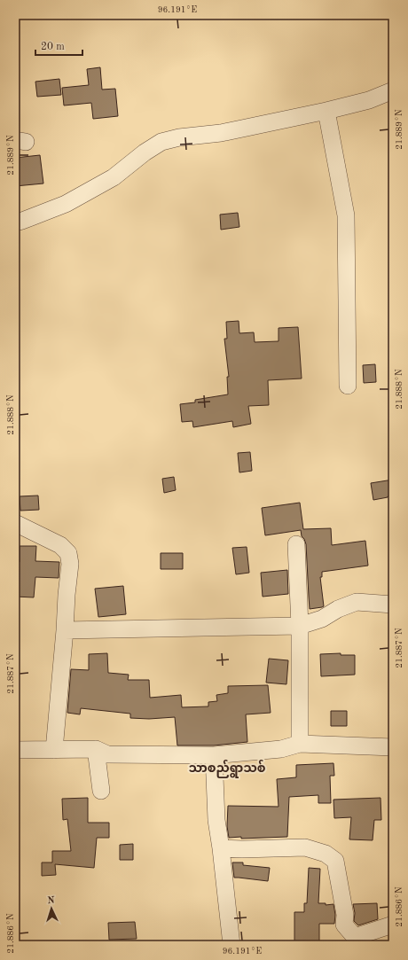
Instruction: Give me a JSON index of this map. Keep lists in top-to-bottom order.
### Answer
{
  "districts": ["သာစည်ရွာသစ်"],
  "scale_bar": "20 m",
  "north": "top",
  "coordinates": [
    "96.191°E",
    "21.889°N",
    "21.888°N",
    "21.887°N",
    "21.886°N"
  ]
}
